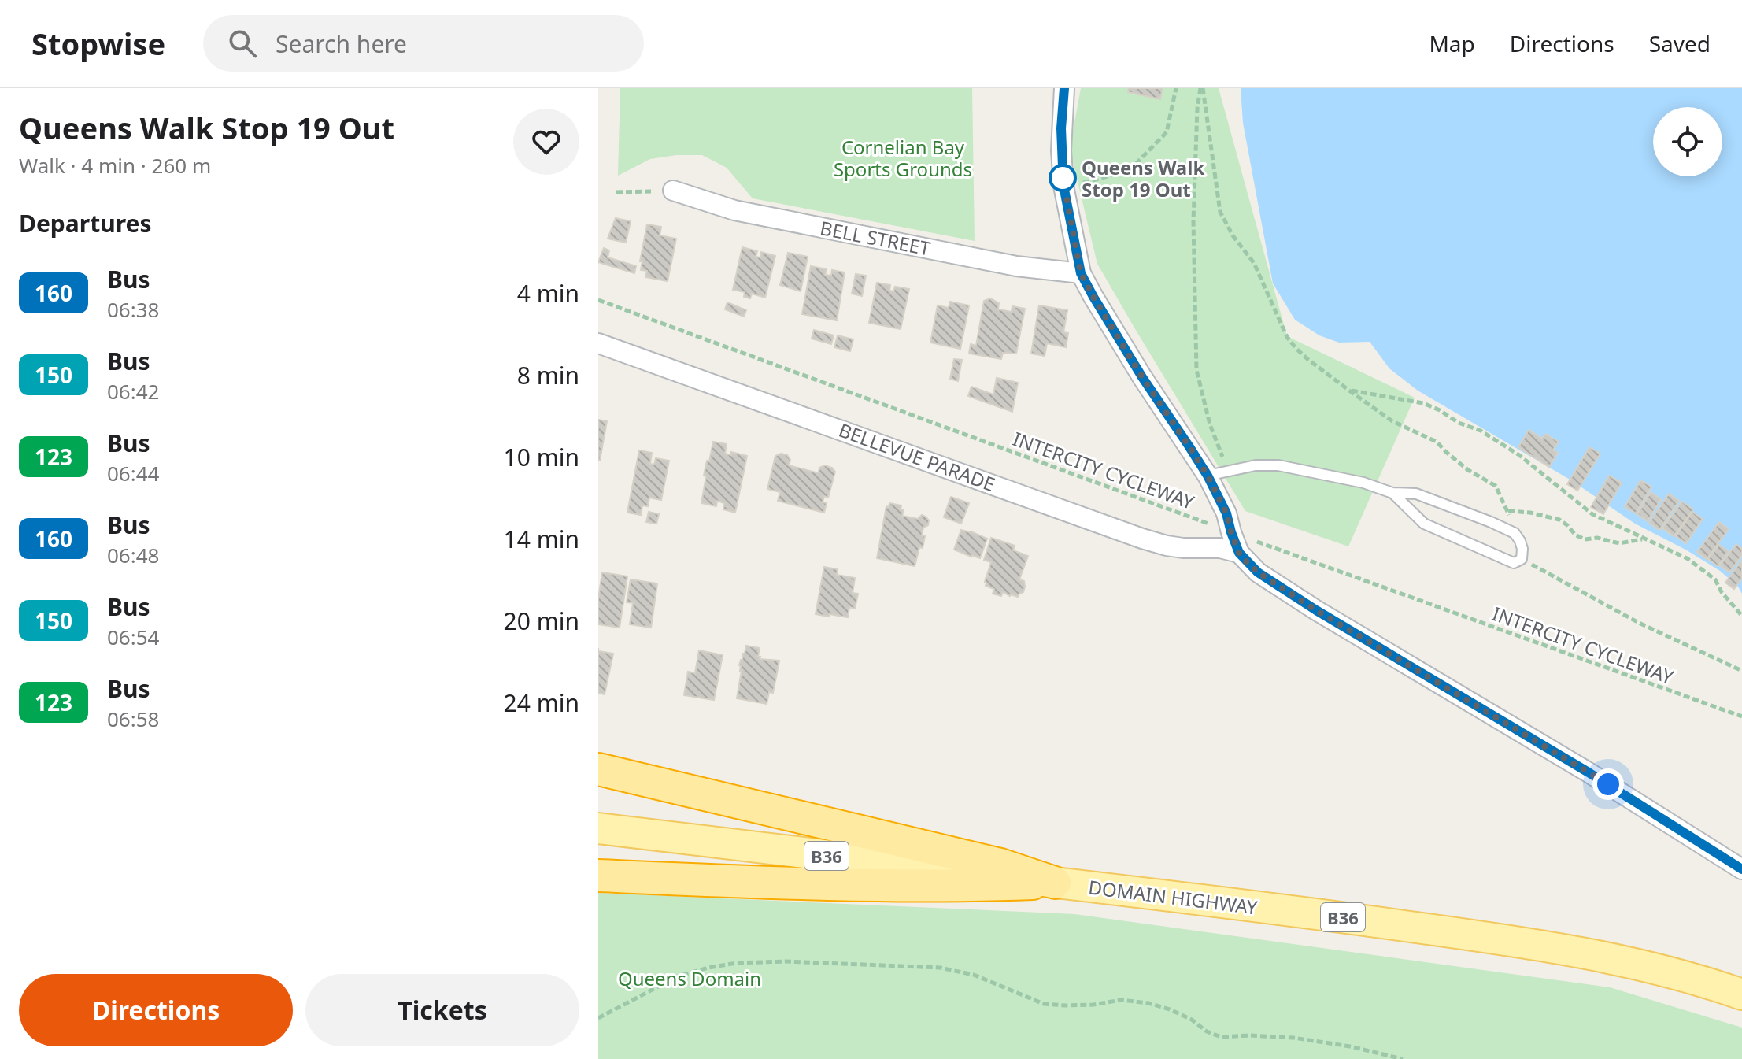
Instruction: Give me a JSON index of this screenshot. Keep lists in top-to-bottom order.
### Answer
{
  "streets": {
    "main road": ["B36", "DOMAIN HIGHWAY"],
    "street": ["BELL STREET", "BELLEVUE PARADE"],
    "path": ["INTERCITY CYCLEWAY"]
  },
  "parks": ["Cornelian Bay Sports Grounds", "Queens Domain"],
  "places": ["Queens Walk Stop 19 Out"],
  "lines": ["bus line 160"],
  "page": {
    "header": "Stopwise",
    "search": "Search here",
    "nav": ["Map", "Directions", "Saved"],
    "heading": [
      ["Queens Walk Stop 19 Out", "Walk · 4 min · 260 m"],
      "Departures"
    ],
    "list": [
      {
        "mark": "160",
        "name": "Bus",
        "note": "06:38",
        "value": "4 min"
      },
      {
        "mark": "150",
        "name": "Bus",
        "note": "06:42",
        "value": "8 min"
      },
      {
        "mark": "123",
        "name": "Bus",
        "note": "06:44",
        "value": "10 min"
      },
      {
        "mark": "160",
        "name": "Bus",
        "note": "06:48",
        "value": "14 min"
      },
      {
        "mark": "150",
        "name": "Bus",
        "note": "06:54",
        "value": "20 min"
      },
      {
        "mark": "123",
        "name": "Bus",
        "note": "06:58",
        "value": "24 min"
      }
    ],
    "buttons": ["Directions", "Tickets"]
  }
}
